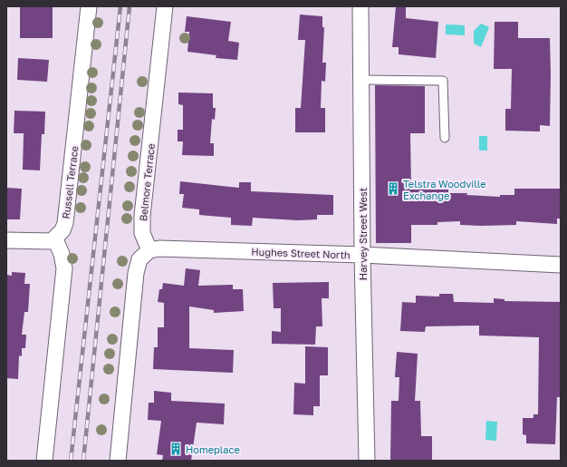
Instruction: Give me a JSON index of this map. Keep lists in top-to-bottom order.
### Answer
{
  "streets": {
    "street": [
      "Russell Terrace",
      "Belmore Terrace",
      "Harvey Street West",
      "Hughes Street North"
    ]
  },
  "crossings": [
    ["Belmore Terrace", "Hughes Street North"],
    ["Harvey Street West", "Hughes Street North"]
  ],
  "places": {
    "building": ["Telstra Woodville Exchange", "Homeplace"]
  }
}
